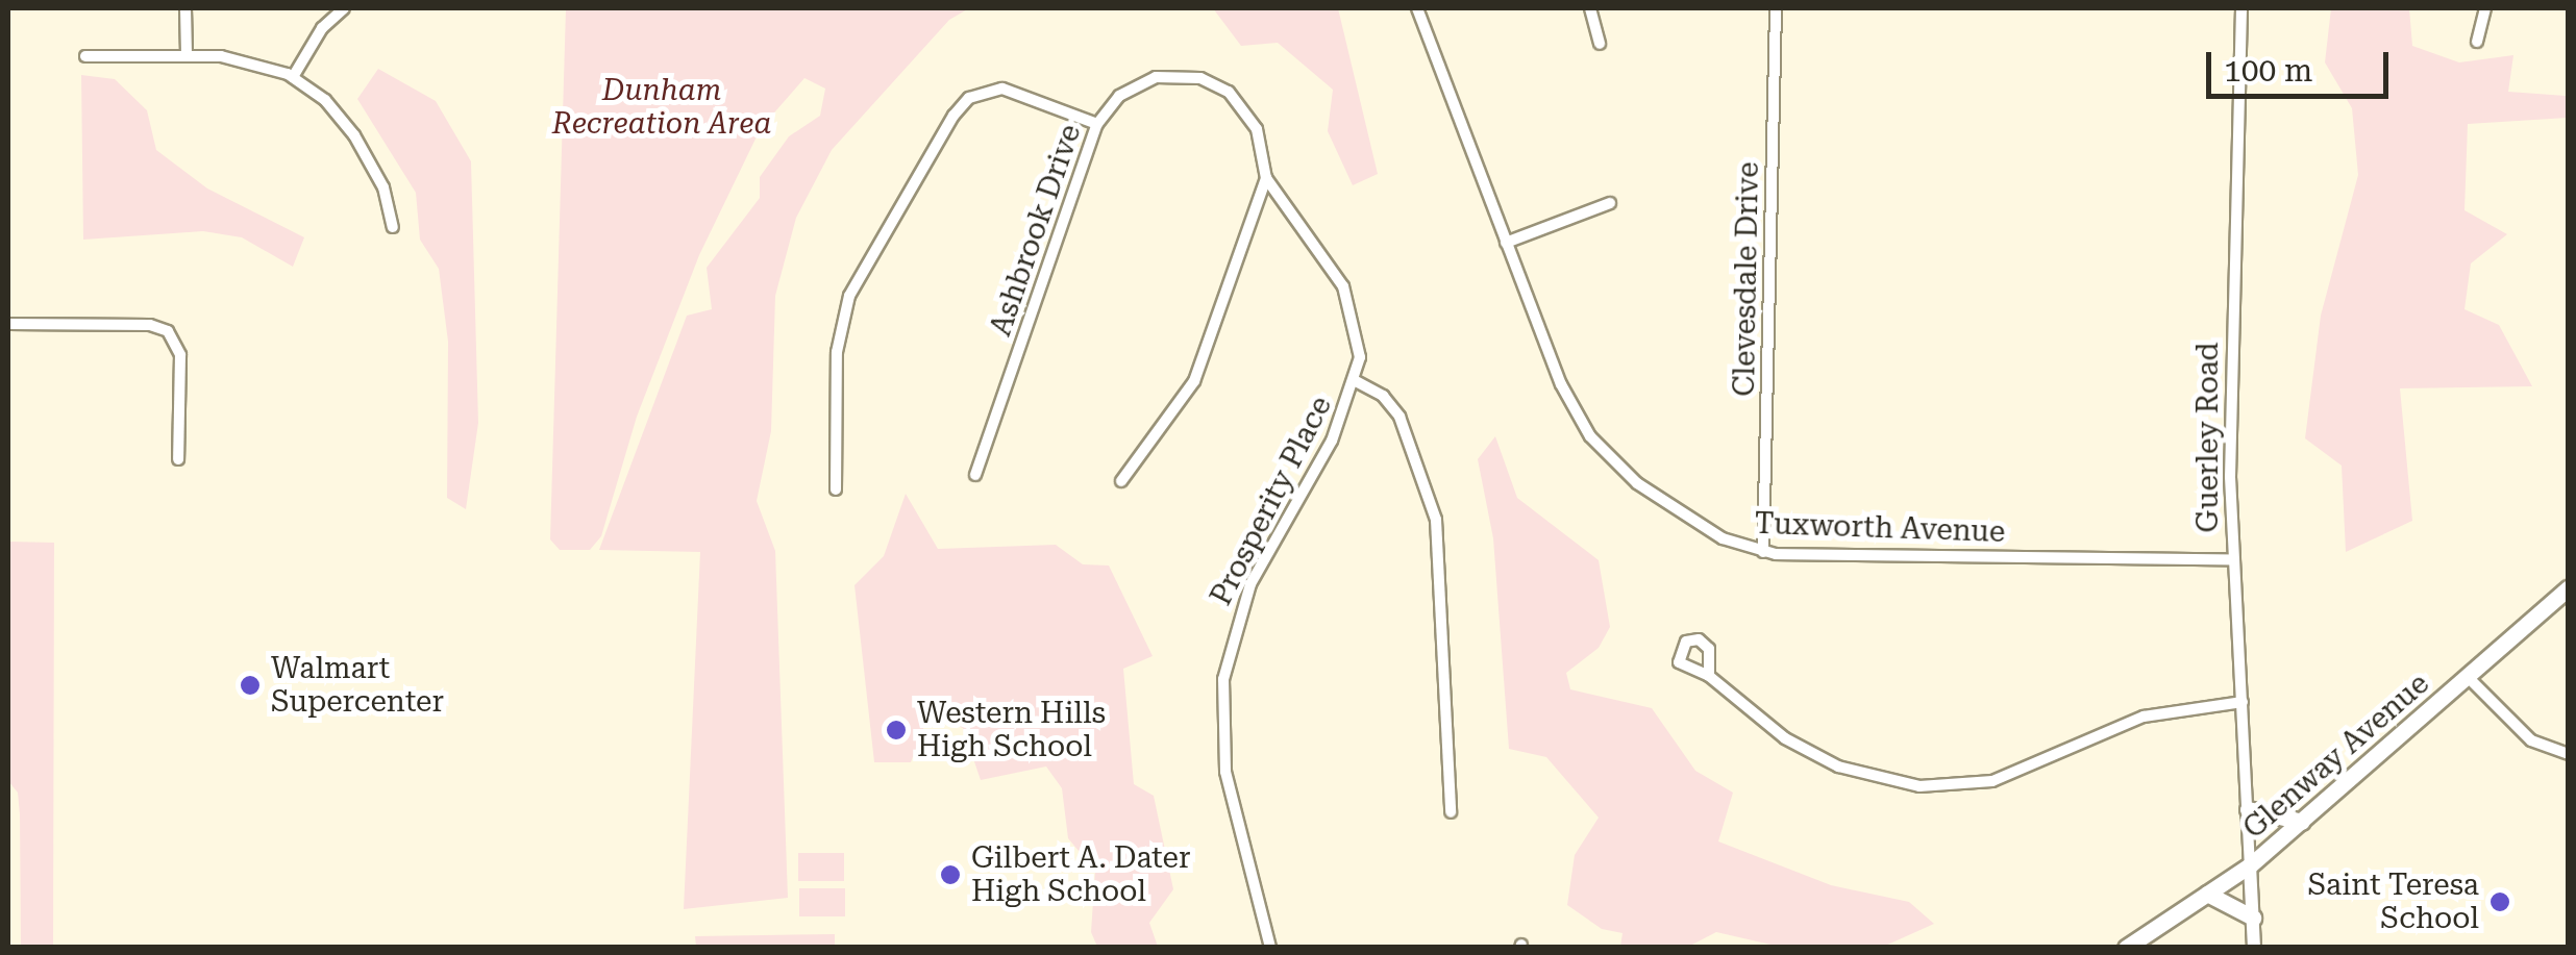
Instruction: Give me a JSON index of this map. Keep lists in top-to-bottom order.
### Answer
{
  "streets": {
    "main road": ["Glenway Avenue"],
    "street": [
      "Ashbrook Drive",
      "Clevesdale Drive",
      "Guerley Road",
      "Prosperity Place",
      "Tuxworth Avenue"
    ]
  },
  "crossings": [
    ["Ashbrook Drive", "Prosperity Place"],
    ["Clevesdale Drive", "Tuxworth Avenue"],
    ["Guerley Road", "Tuxworth Avenue"],
    ["Guerley Road", "Glenway Avenue"]
  ],
  "parks": ["Dunham Recreation Area"],
  "places": [
    "Walmart Supercenter",
    "Western Hills High School",
    "Gilbert A. Dater High School",
    "Saint Teresa School"
  ],
  "scale_bar": "100 m"
}
